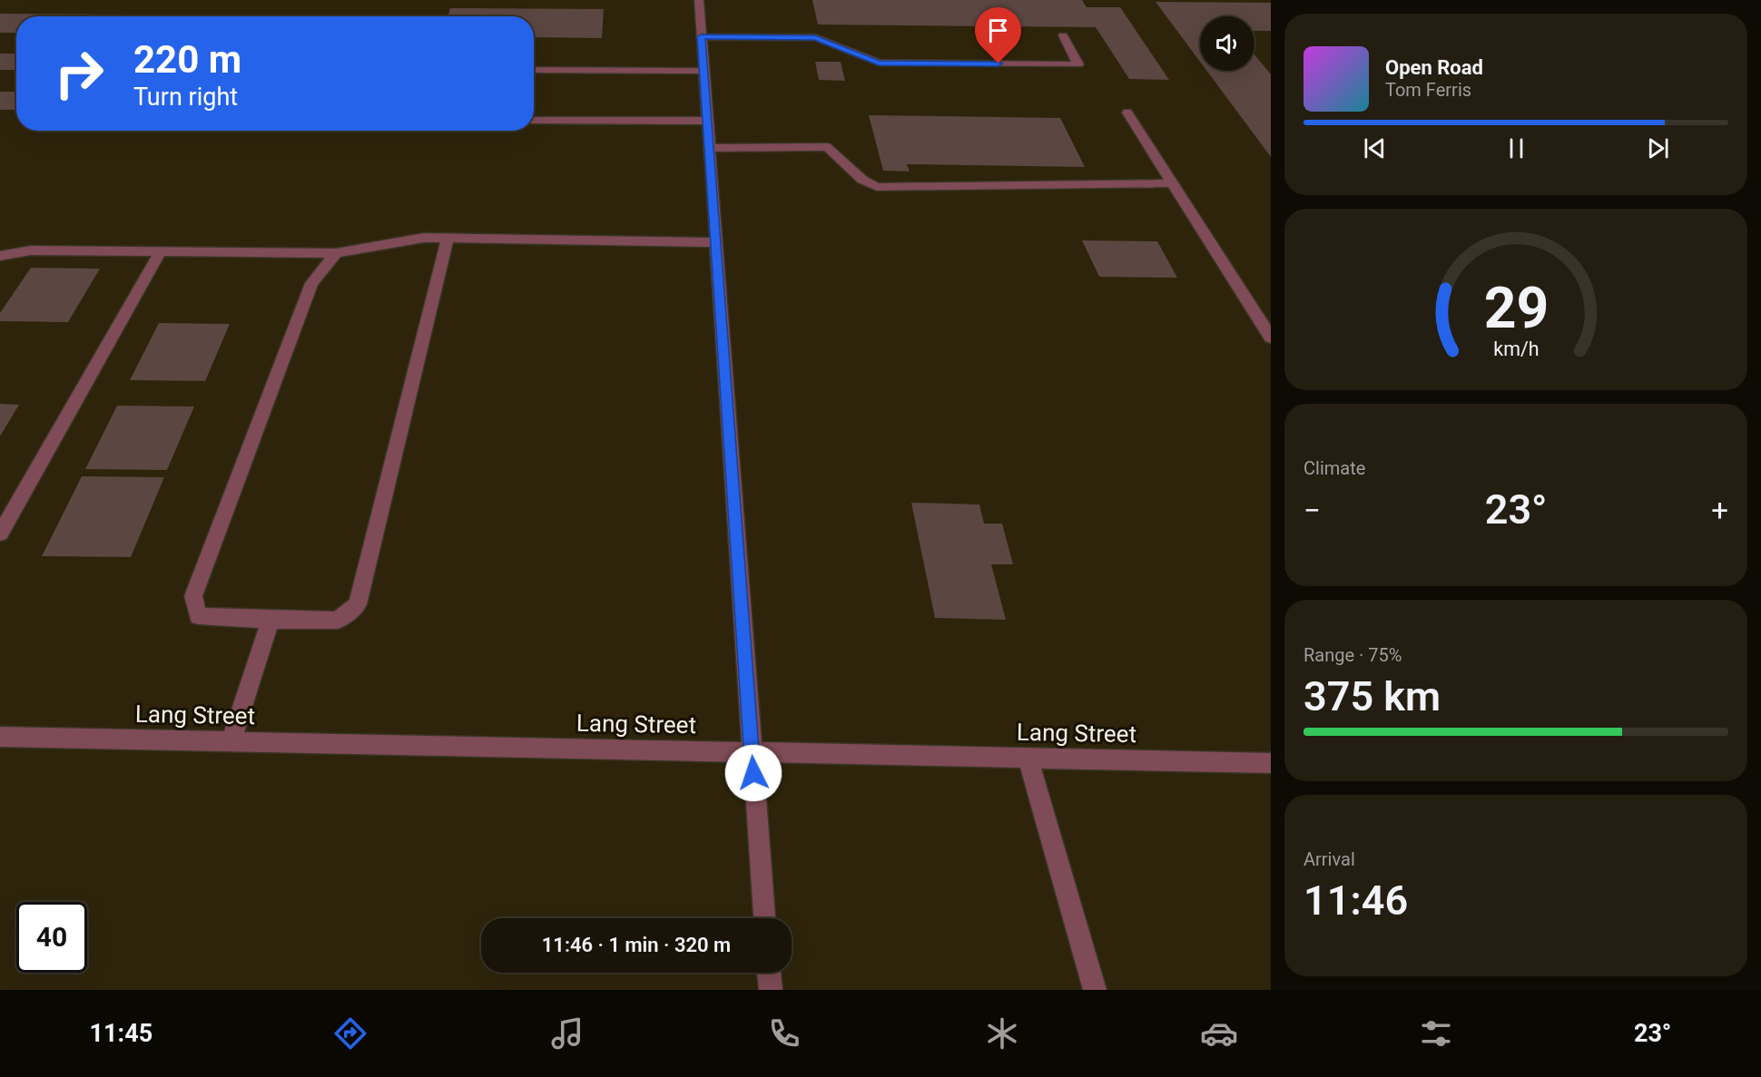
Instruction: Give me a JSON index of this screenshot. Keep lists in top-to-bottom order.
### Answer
{
  "streets": {
    "street": ["Lang Street"]
  },
  "page": {
    "turn": ["220 m", "Turn right"],
    "song": ["Open Road", "Tom Ferris"],
    "tile": [
      "Climate",
      ["Range · 75%", "375 km"],
      ["Arrival", "11:46"]
    ],
    "heat": ["−", "23°", "+"],
    "limit": "40",
    "trip": "11:46 · 1 min · 320 m",
    "tabs": ["11:45", "23°"],
    "gauge": ["29", "km/h"]
  }
}
